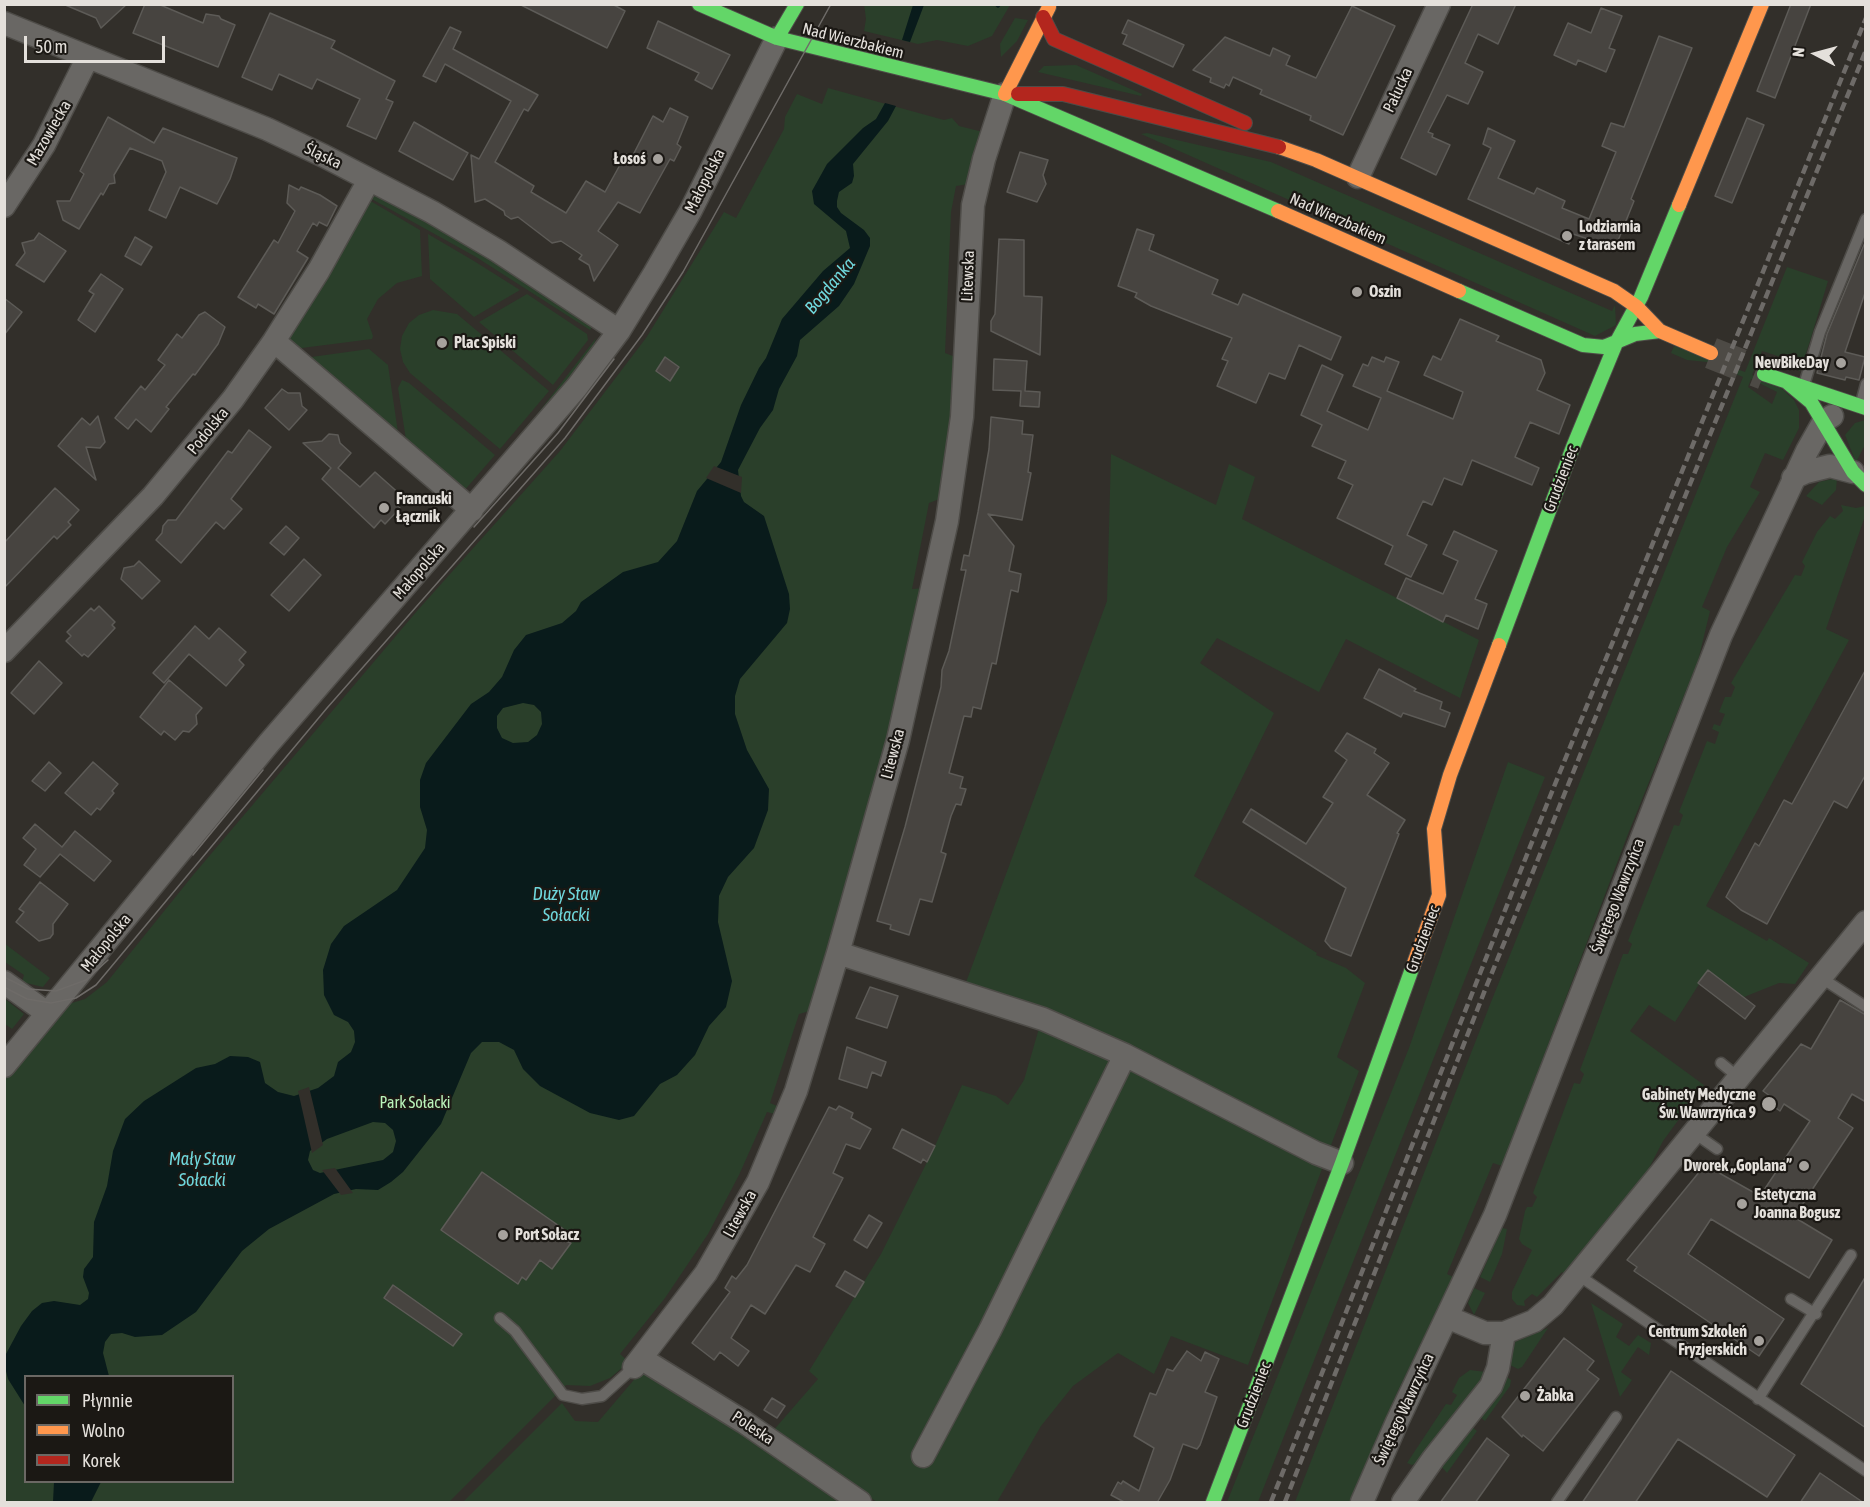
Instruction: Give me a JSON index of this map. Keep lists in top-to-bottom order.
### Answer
{
  "streets": {
    "street": [
      "Nad Wierzbakiem",
      "Pałucka",
      "Mazowiecka",
      "Śląska",
      "Małopolska",
      "Litewska",
      "Podolska",
      "Grudzieniec",
      "Świętego Wawrzyńca",
      "Poleska"
    ]
  },
  "crossings": [
    ["Nad Wierzbakiem", "Pałucka"],
    ["Nad Wierzbakiem", "Małopolska"],
    ["Nad Wierzbakiem", "Litewska"],
    ["Nad Wierzbakiem", "Grudzieniec"],
    ["Mazowiecka", "Śląska"],
    ["Śląska", "Małopolska"],
    ["Śląska", "Podolska"],
    ["Litewska", "Poleska"]
  ],
  "water": ["Bogdanka", "Duży Staw Sołacki", "Mały Staw Sołacki"],
  "parks": ["Park Sołacki"],
  "places": [
    "Łosoś",
    "Lodziarnia z tarasem",
    "Oszin",
    "Plac Spiski",
    "NewBikeDay",
    "Francuski Łącznik",
    "Gabinety Medyczne Św. Wawrzyńca 9",
    "Dworek „Goplana”",
    "Estetyczna Joanna Bogusz",
    "Port Sołacz",
    "Centrum Szkoleń Fryzjerskich",
    "Żabka"
  ],
  "legend": ["Płynnie", "Wolno", "Korek"],
  "scale_bar": "50 m",
  "north": "left"
}
